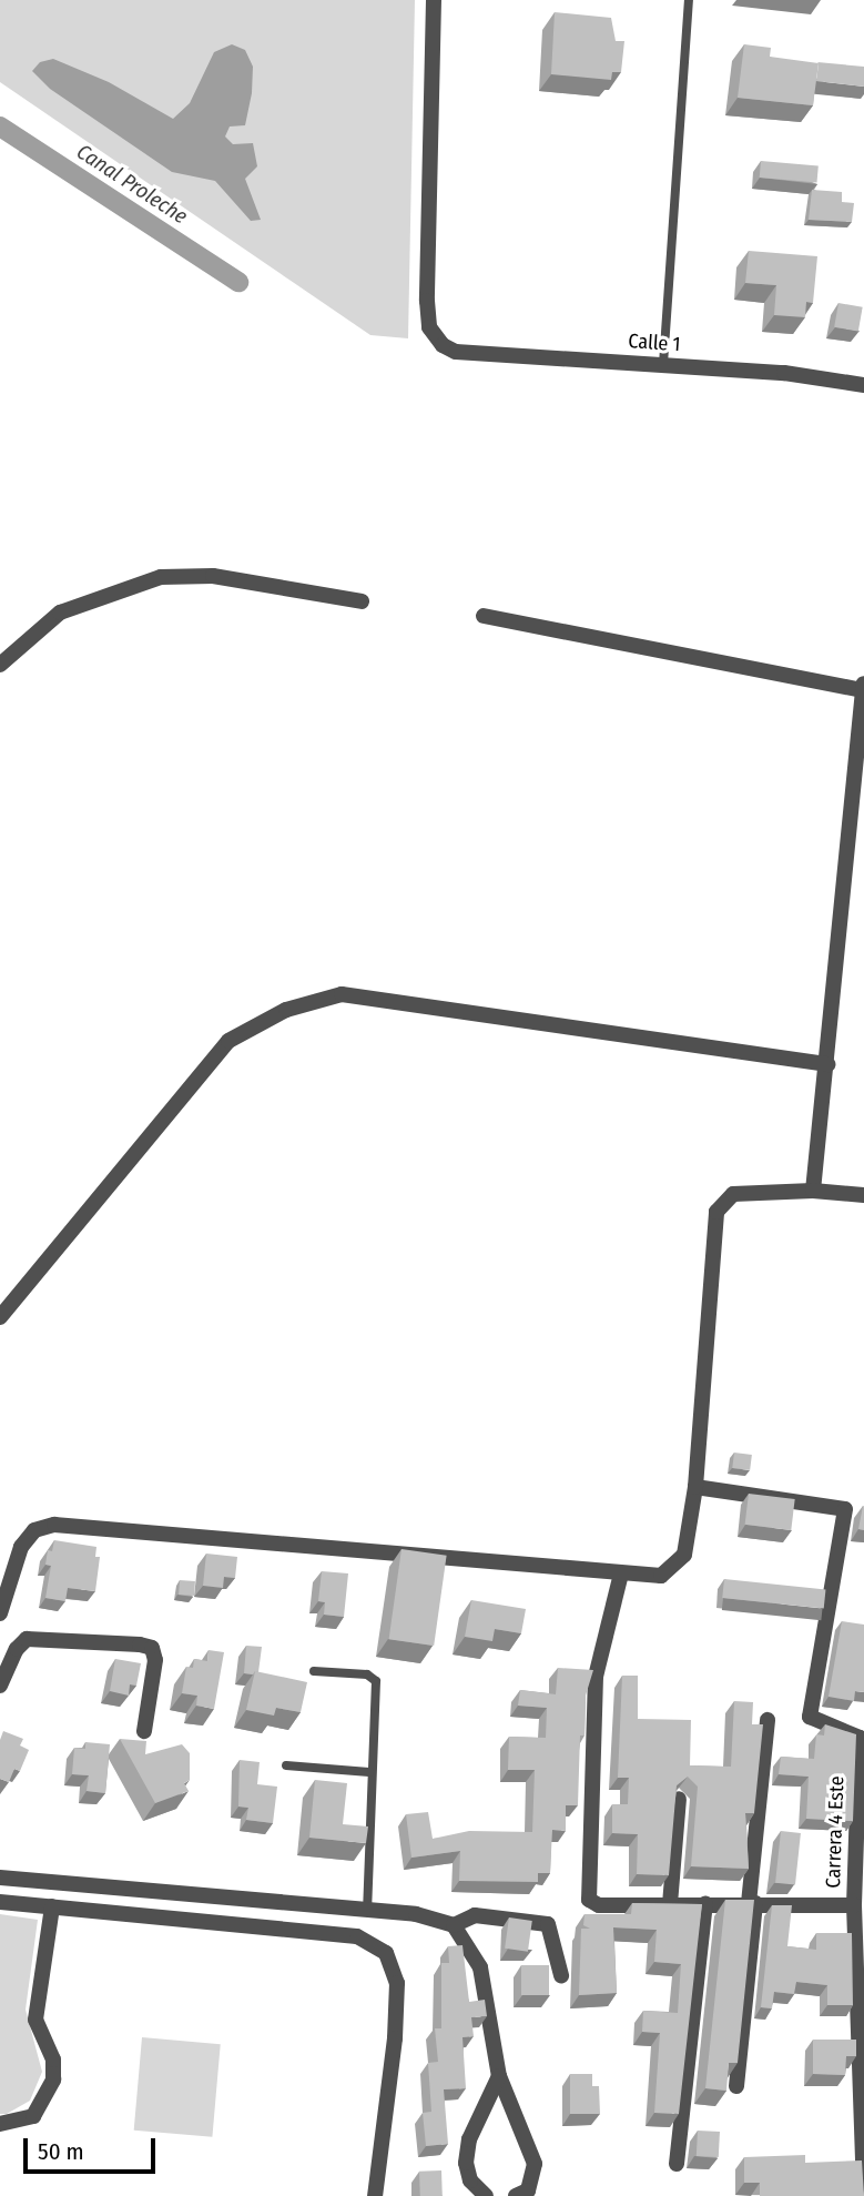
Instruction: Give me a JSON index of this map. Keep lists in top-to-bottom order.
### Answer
{
  "streets": {
    "street": ["Calle 1", "Carrera 4 Este"]
  },
  "water": ["Canal Proleche"],
  "scale_bar": "50 m"
}
